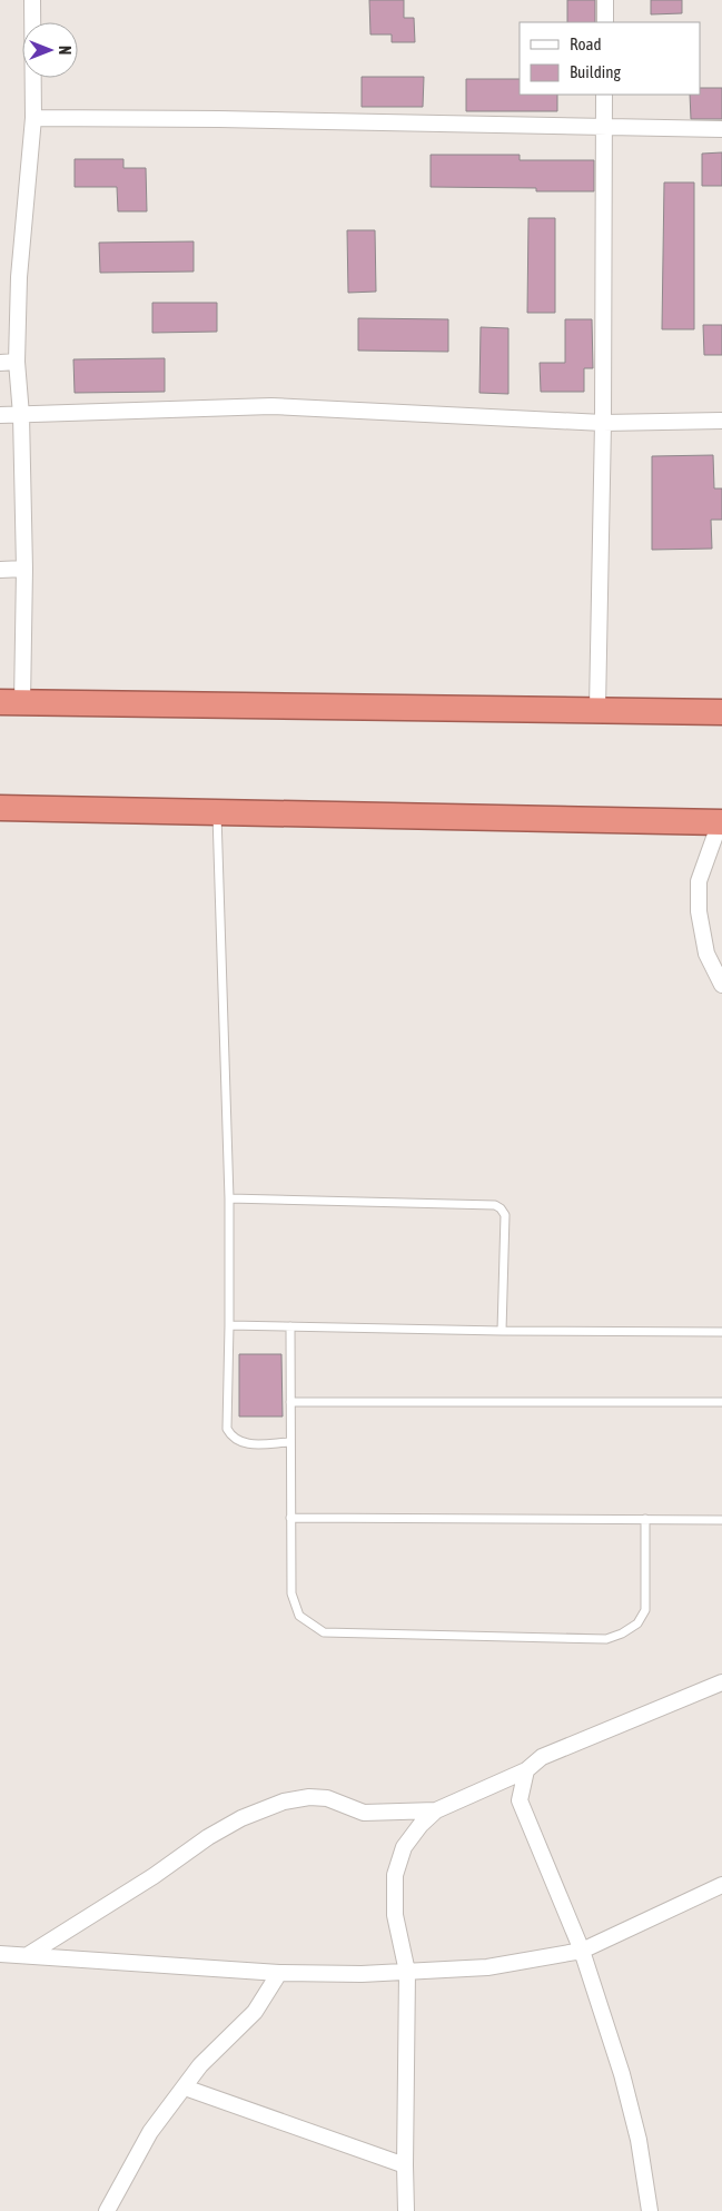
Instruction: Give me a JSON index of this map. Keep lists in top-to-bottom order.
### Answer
{
  "legend": ["Road", "Building"],
  "north": "right"
}
